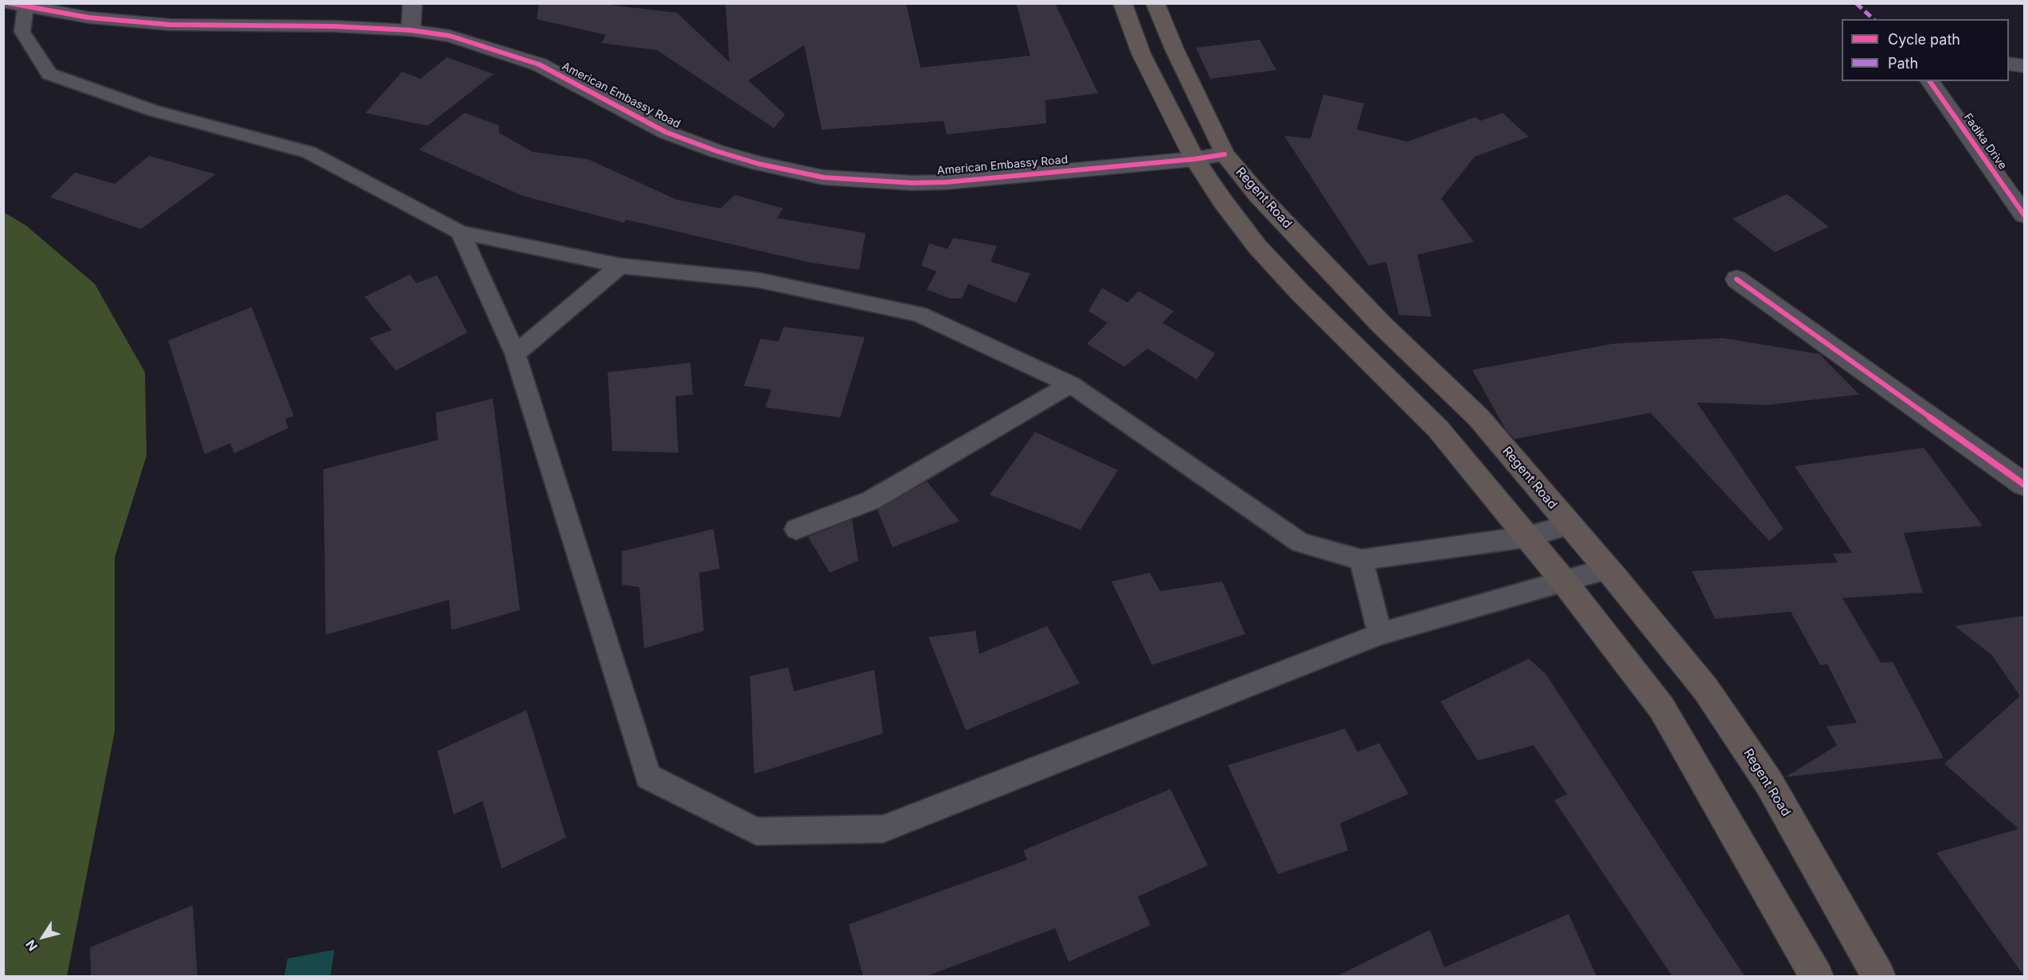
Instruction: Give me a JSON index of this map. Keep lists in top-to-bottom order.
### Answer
{
  "streets": {
    "main road": ["Regent Road"],
    "street": ["American Embassy Road", "Fadika Drive"]
  },
  "crossings": [
    ["American Embassy Road", "Regent Road"]
  ],
  "legend": ["Cycle path", "Path"],
  "north": "bottom left"
}
